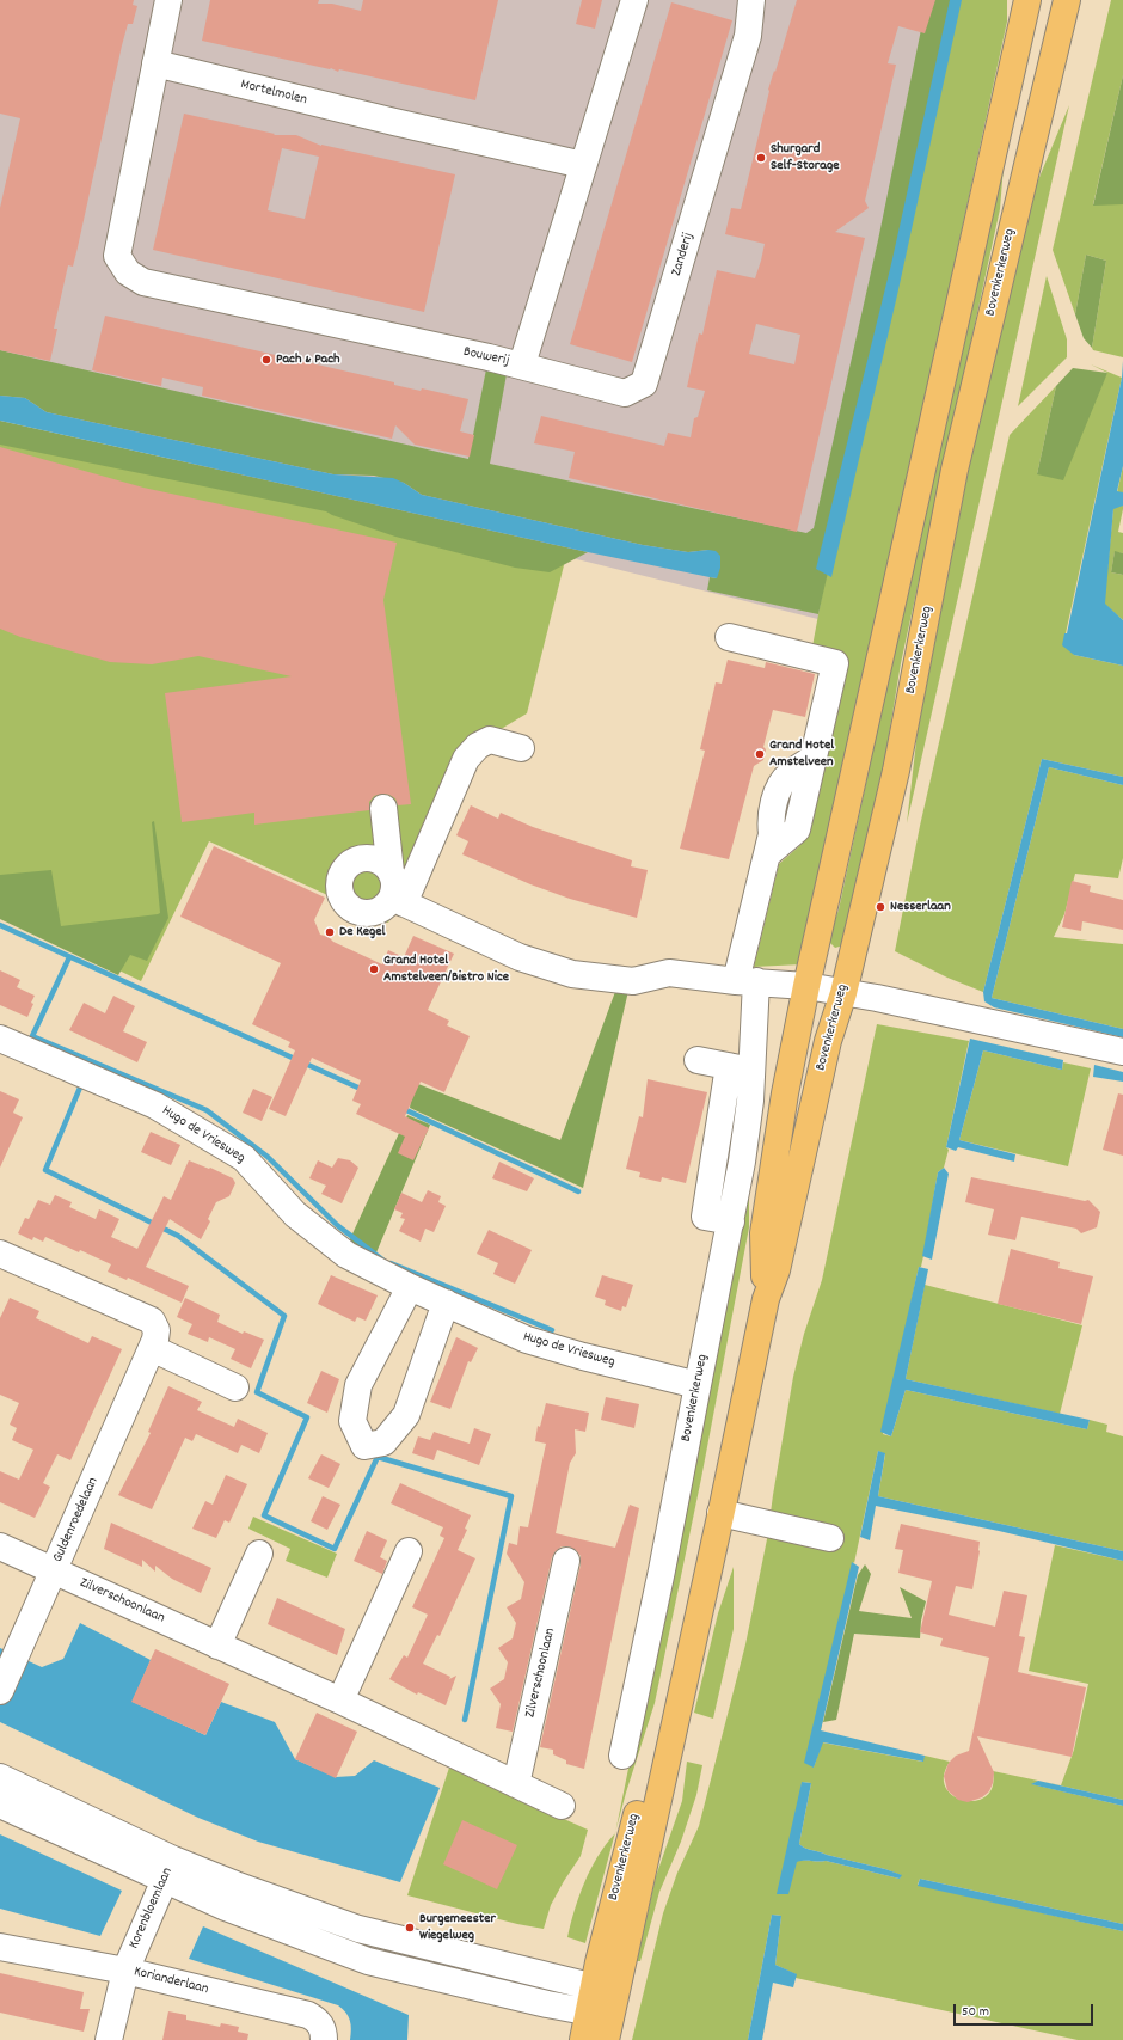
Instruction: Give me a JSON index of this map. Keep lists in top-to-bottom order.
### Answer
{
  "streets": {
    "main road": ["Bovenkerkerweg"],
    "street": [
      "Mortelmolen",
      "Zanderij",
      "Bouwerij",
      "Hugo de Vriesweg",
      "Guldenroedelaan",
      "Zilverschoonlaan",
      "Korenbloemlaan",
      "Korianderlaan"
    ]
  },
  "crossings": [
    ["Mortelmolen", "Bouwerij"],
    ["Zanderij", "Bouwerij"],
    ["Bovenkerkerweg", "Hugo de Vriesweg"],
    ["Guldenroedelaan", "Zilverschoonlaan"],
    ["Korenbloemlaan", "Korianderlaan"]
  ],
  "places": [
    "Shurgard Self-Storage",
    "Pach & Pach",
    "Grand Hotel Amstelveen",
    "Nesserlaan",
    "De Kegel",
    "Grand Hotel Amstelveen/Bistro Nice",
    "Burgemeester Wiegelweg"
  ],
  "scale_bar": "50 m"
}
